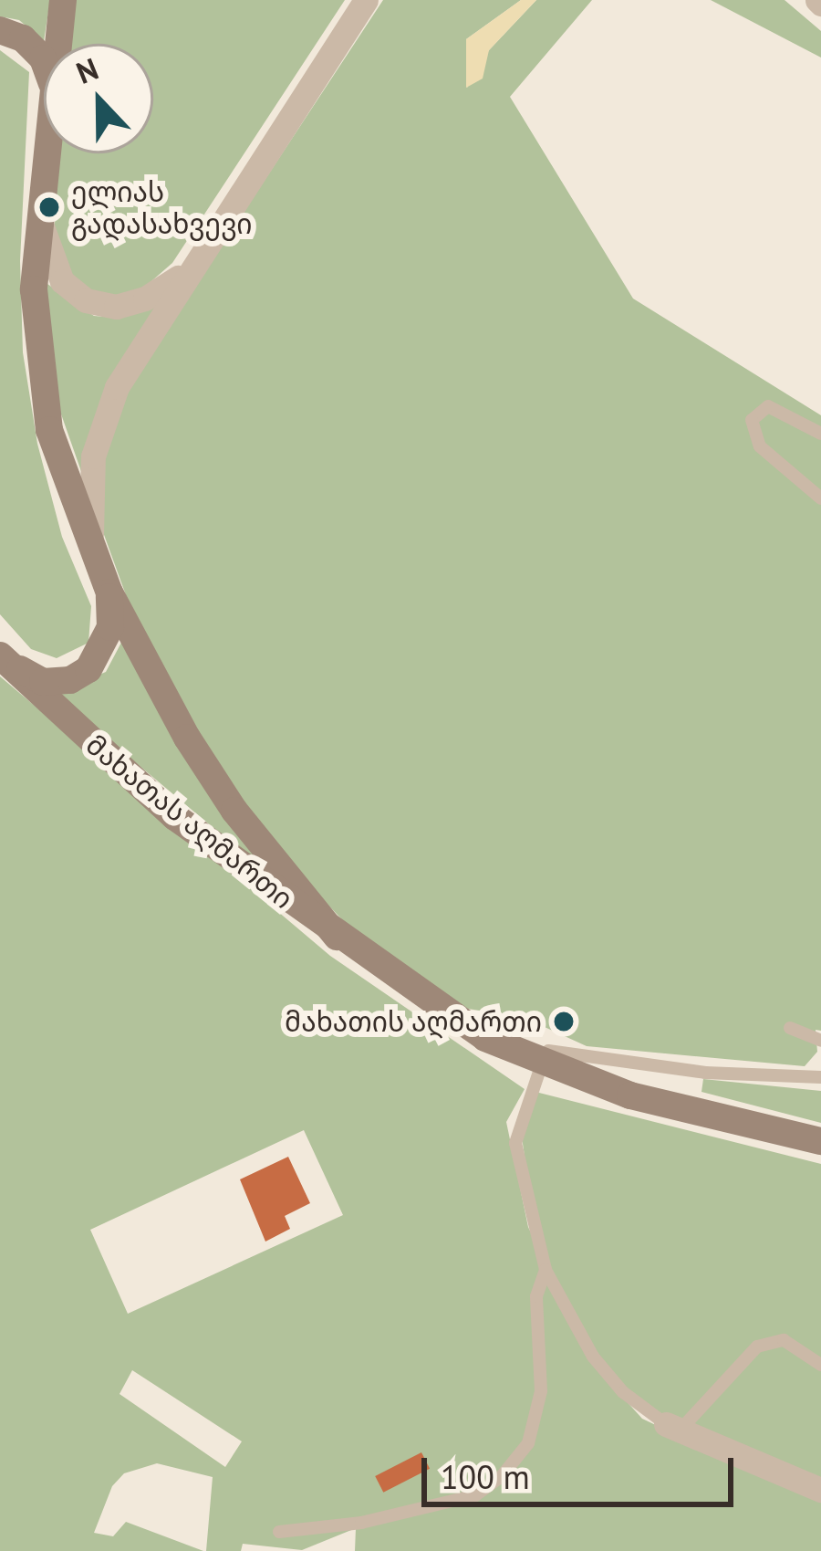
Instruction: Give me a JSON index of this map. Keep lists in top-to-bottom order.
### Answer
{
  "streets": {
    "main road": ["მახათას აღმართი"]
  },
  "places": ["ელიას გადასახვევი", "მახათის აღმართი"],
  "scale_bar": "100 m",
  "north": "top"
}
